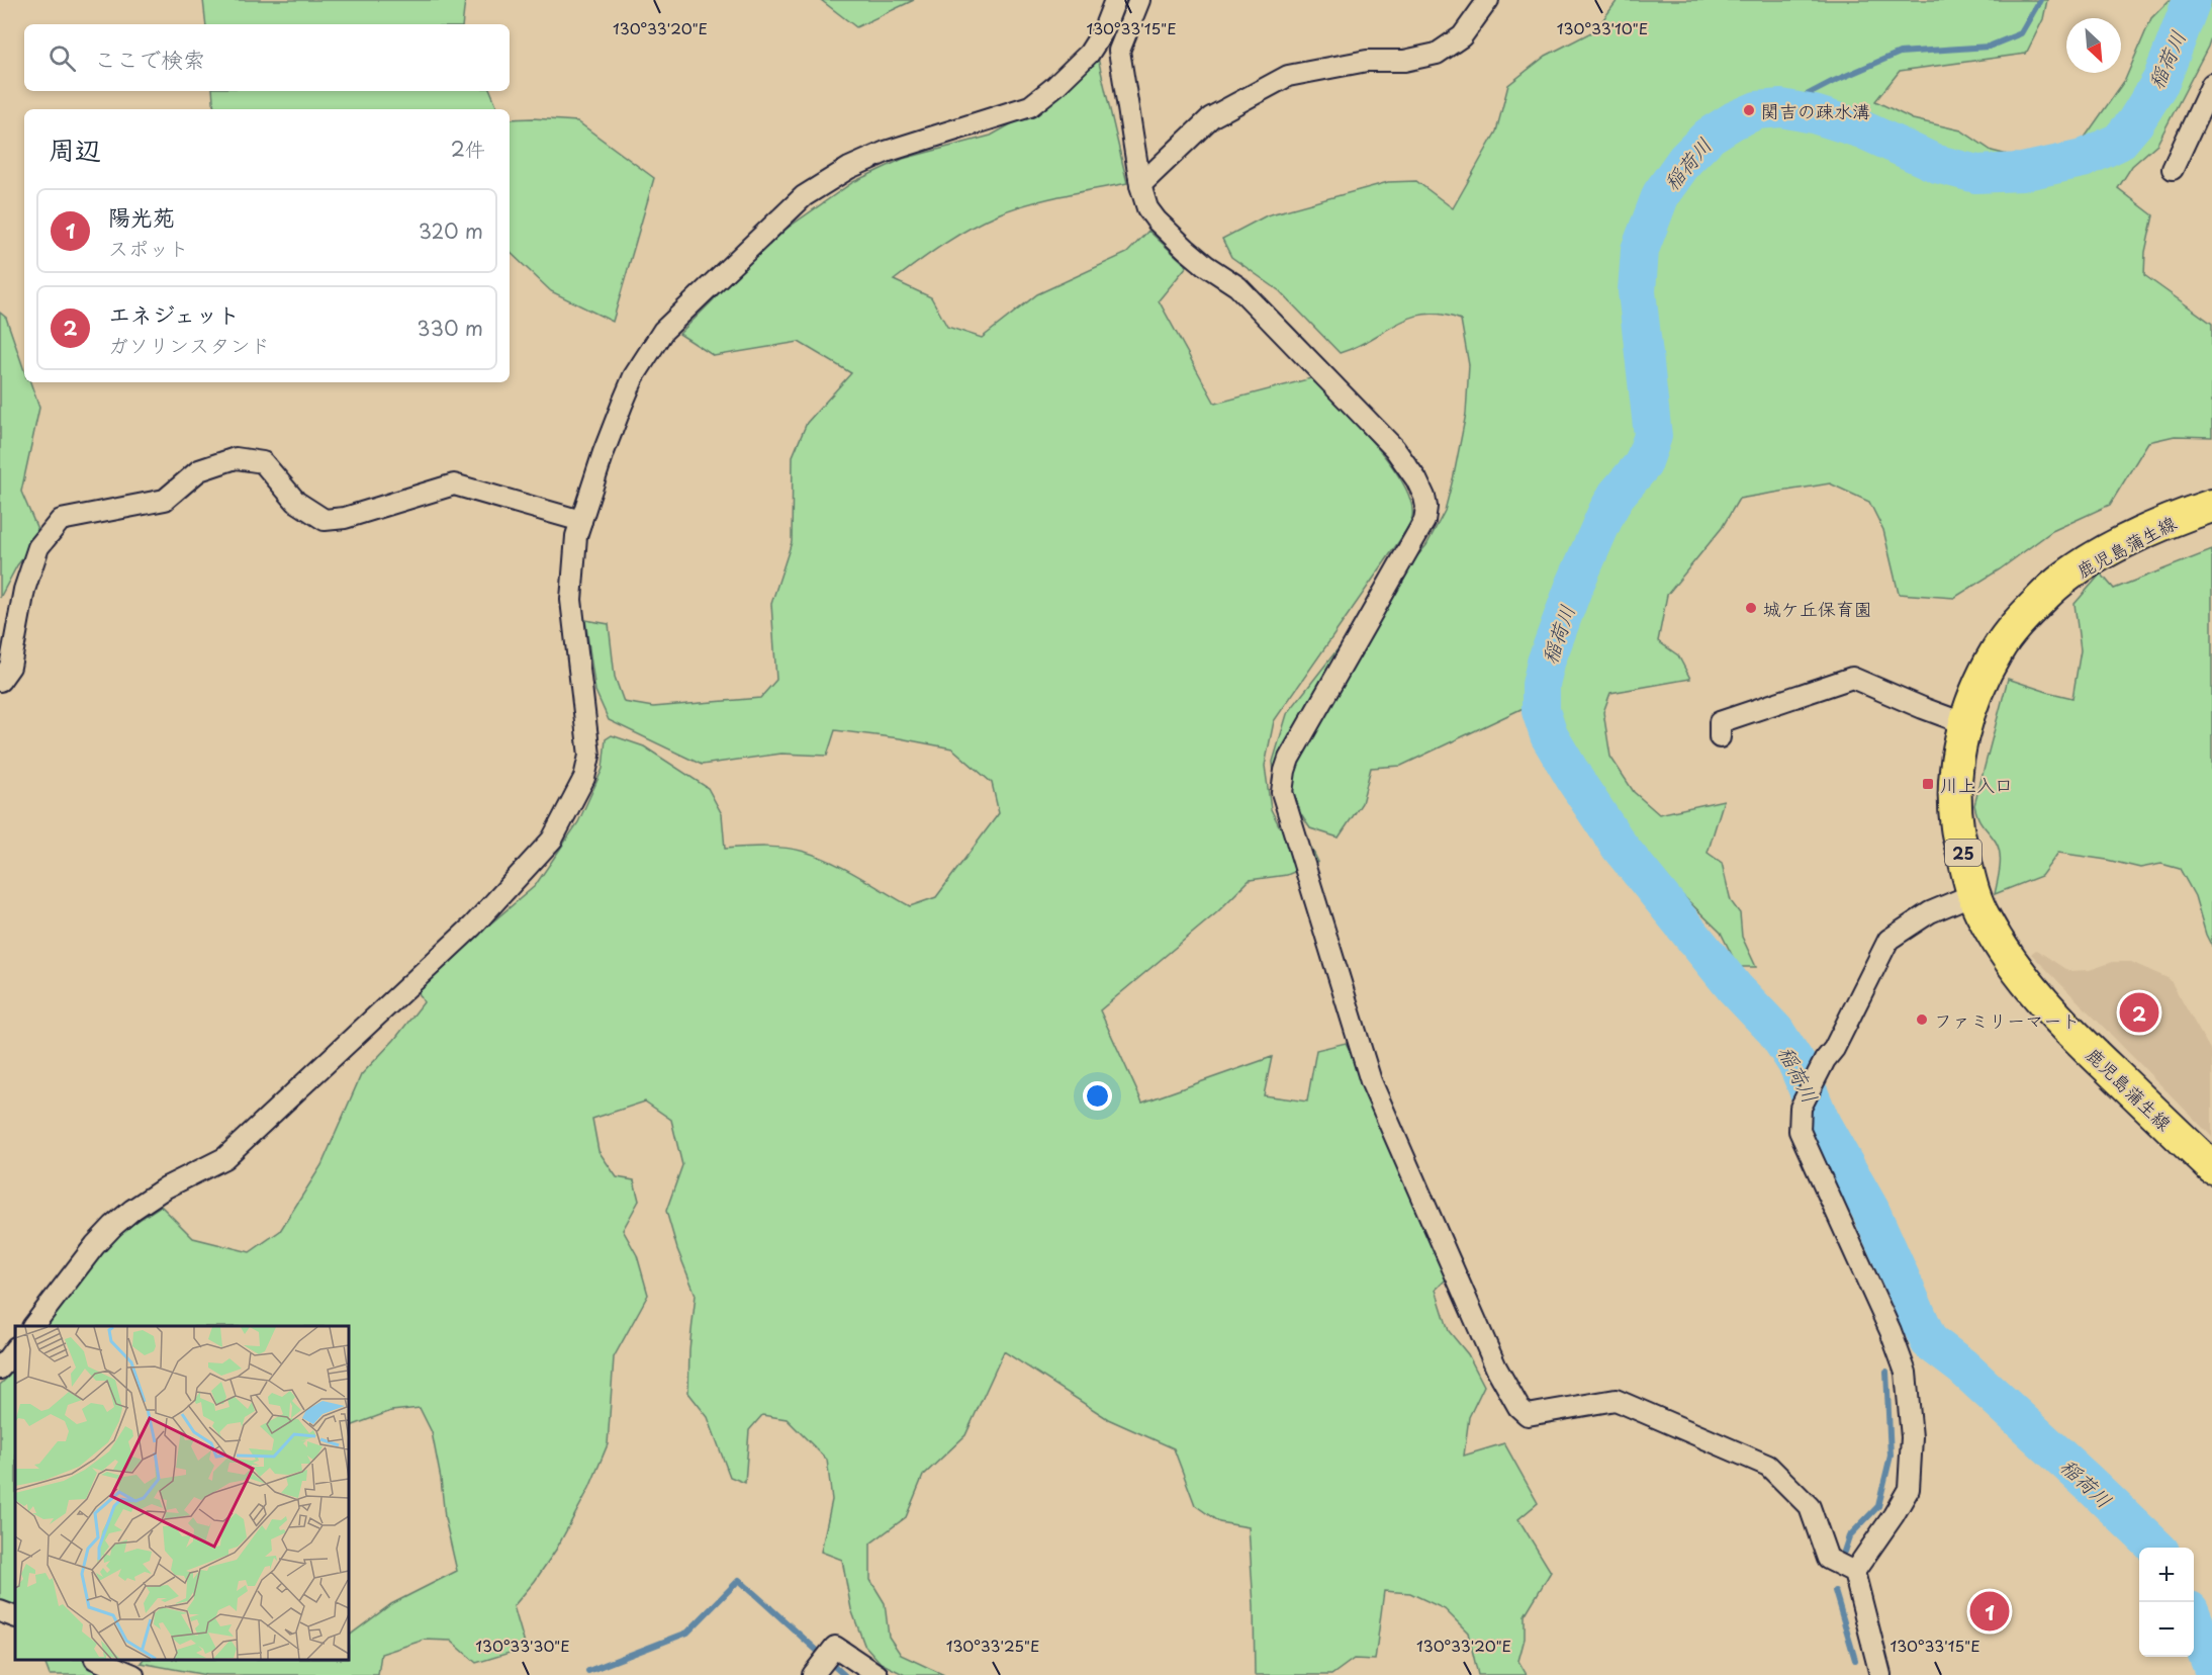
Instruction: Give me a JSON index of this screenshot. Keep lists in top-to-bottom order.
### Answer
{
  "streets": {
    "main road": ["鹿児島蒲生線", "25"]
  },
  "water": ["稲荷川"],
  "places": {
    "other": ["関吉の疎水溝", "城ケ丘保育園", "ファミリーマート"],
    "transit": ["川上入口"]
  },
  "north": "bottom right",
  "page": {
    "search": "ここで検索",
    "heading": ["周辺", "2件"],
    "list": [
      {
        "mark": "1",
        "name": "陽光苑",
        "note": "スポット",
        "value": "320 m"
      },
      {
        "mark": "2",
        "name": "エネジェット",
        "note": "ガソリンスタンド",
        "value": "330 m"
      }
    ],
    "pins": ["2", "1"],
    "map_buttons": ["+", "−"]
  },
  "coordinates": [
    "130°33'20\"E",
    "130°33'15\"E",
    "130°33'10\"E",
    "130°33'30\"E",
    "130°33'25\"E"
  ]
}
